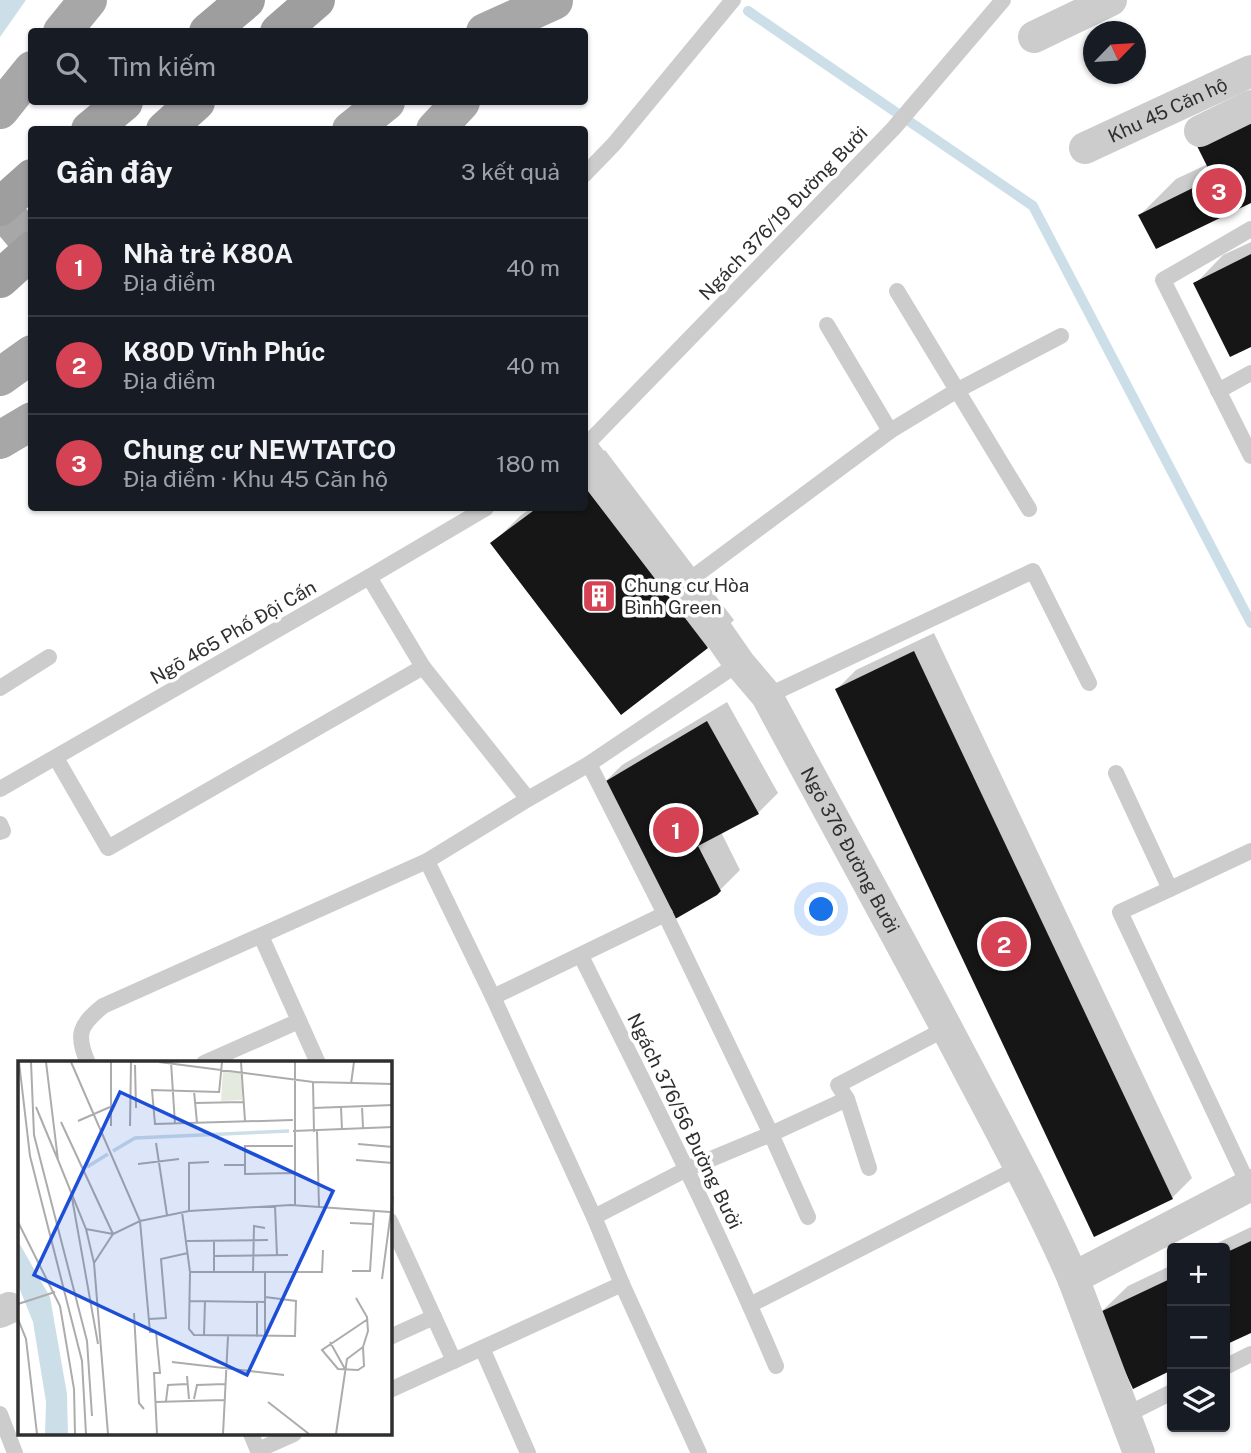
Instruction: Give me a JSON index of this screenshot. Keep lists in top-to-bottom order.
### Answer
{
  "streets": {
    "street": ["Khu 45 Căn hộ", "Ngõ 376 Đường Bưởi"],
    "lane": ["Ngách 376/19 Đường Bưởi", "Ngõ 465 Phố Đội Cấn", "Ngách 376/56 Đường Bưởi"]
  },
  "places": {
    "building": ["Chung cư Hòa Bình Green"]
  },
  "north": "top right",
  "page": {
    "search": "Tìm kiếm",
    "heading": ["Gần đây", "3 kết quả"],
    "pins": ["3", "1", "2"],
    "list": [
      {
        "mark": "1",
        "name": "Nhà trẻ K80A",
        "note": "Địa điểm",
        "value": "40 m"
      },
      {
        "mark": "2",
        "name": "K80D Vĩnh Phúc",
        "note": "Địa điểm",
        "value": "40 m"
      },
      {
        "mark": "3",
        "name": "Chung cư NEWTATCO",
        "note": "Địa điểm · Khu 45 Căn hộ",
        "value": "180 m"
      }
    ],
    "map_buttons": ["+", "−"]
  }
}
